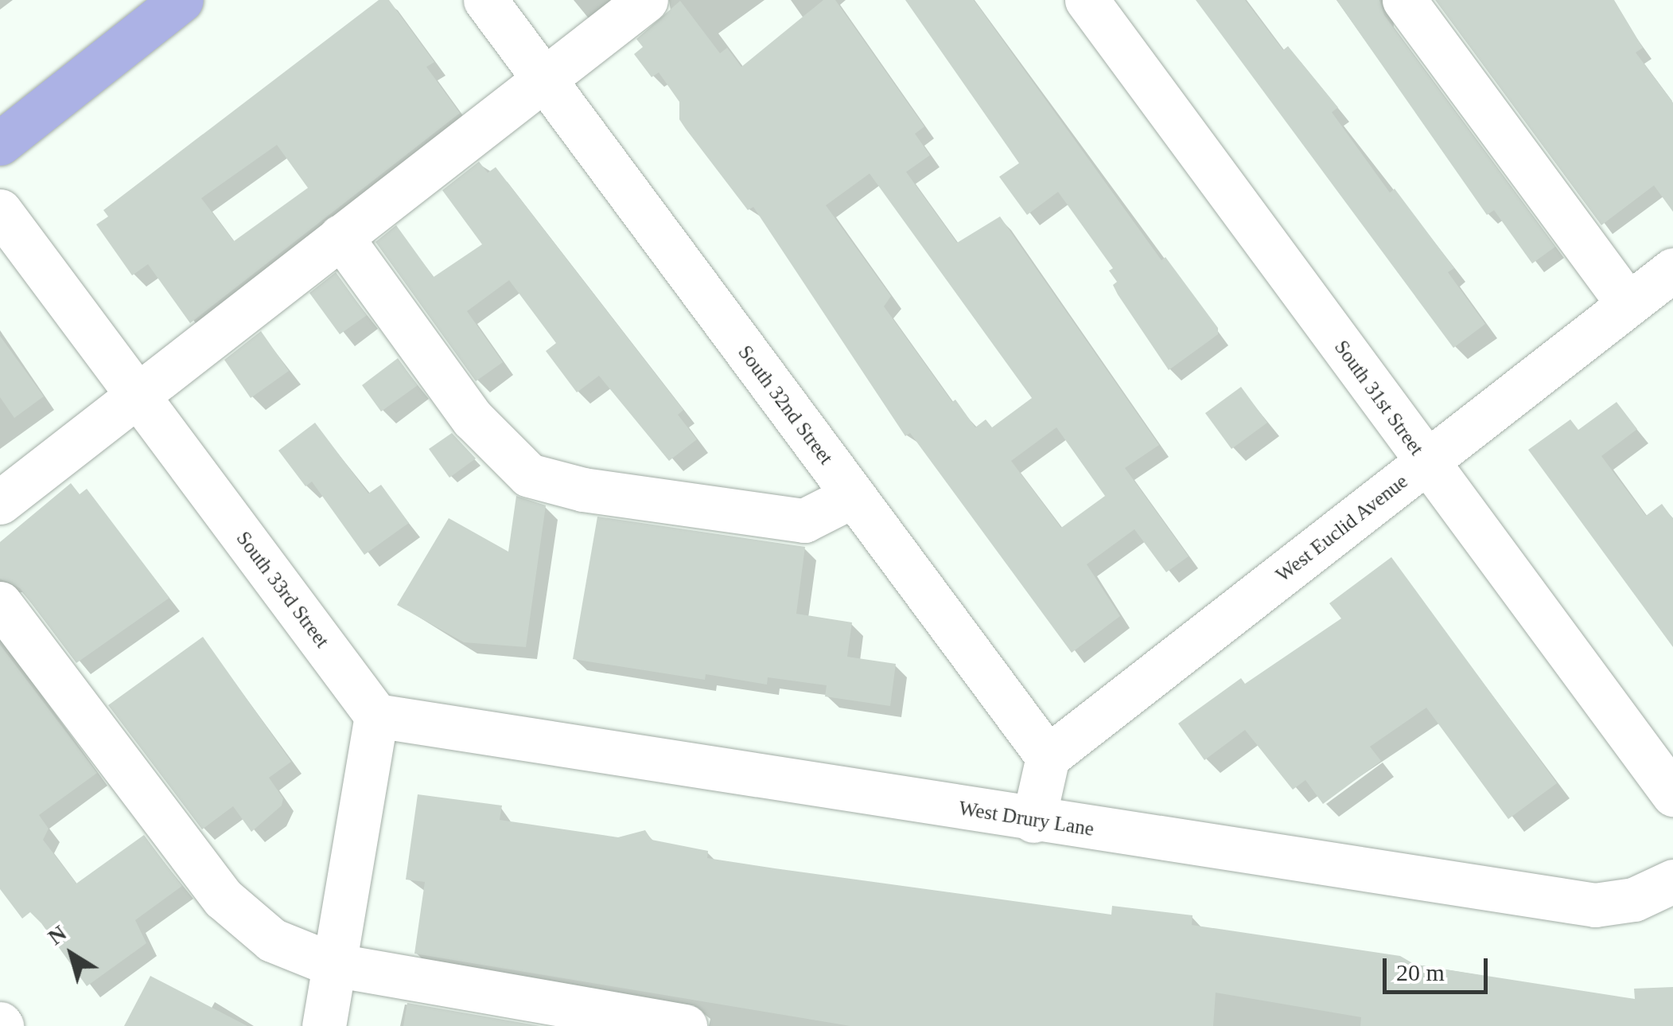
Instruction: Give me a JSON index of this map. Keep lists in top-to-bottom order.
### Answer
{
  "streets": {
    "street": [
      "South 31st Street",
      "South 32nd Street",
      "West Euclid Avenue",
      "South 33rd Street",
      "West Drury Lane"
    ]
  },
  "crossings": [
    ["South 31st Street", "West Euclid Avenue"],
    ["South 32nd Street", "West Euclid Avenue"],
    ["South 33rd Street", "West Drury Lane"]
  ],
  "scale_bar": "20 m",
  "north": "top left"
}
